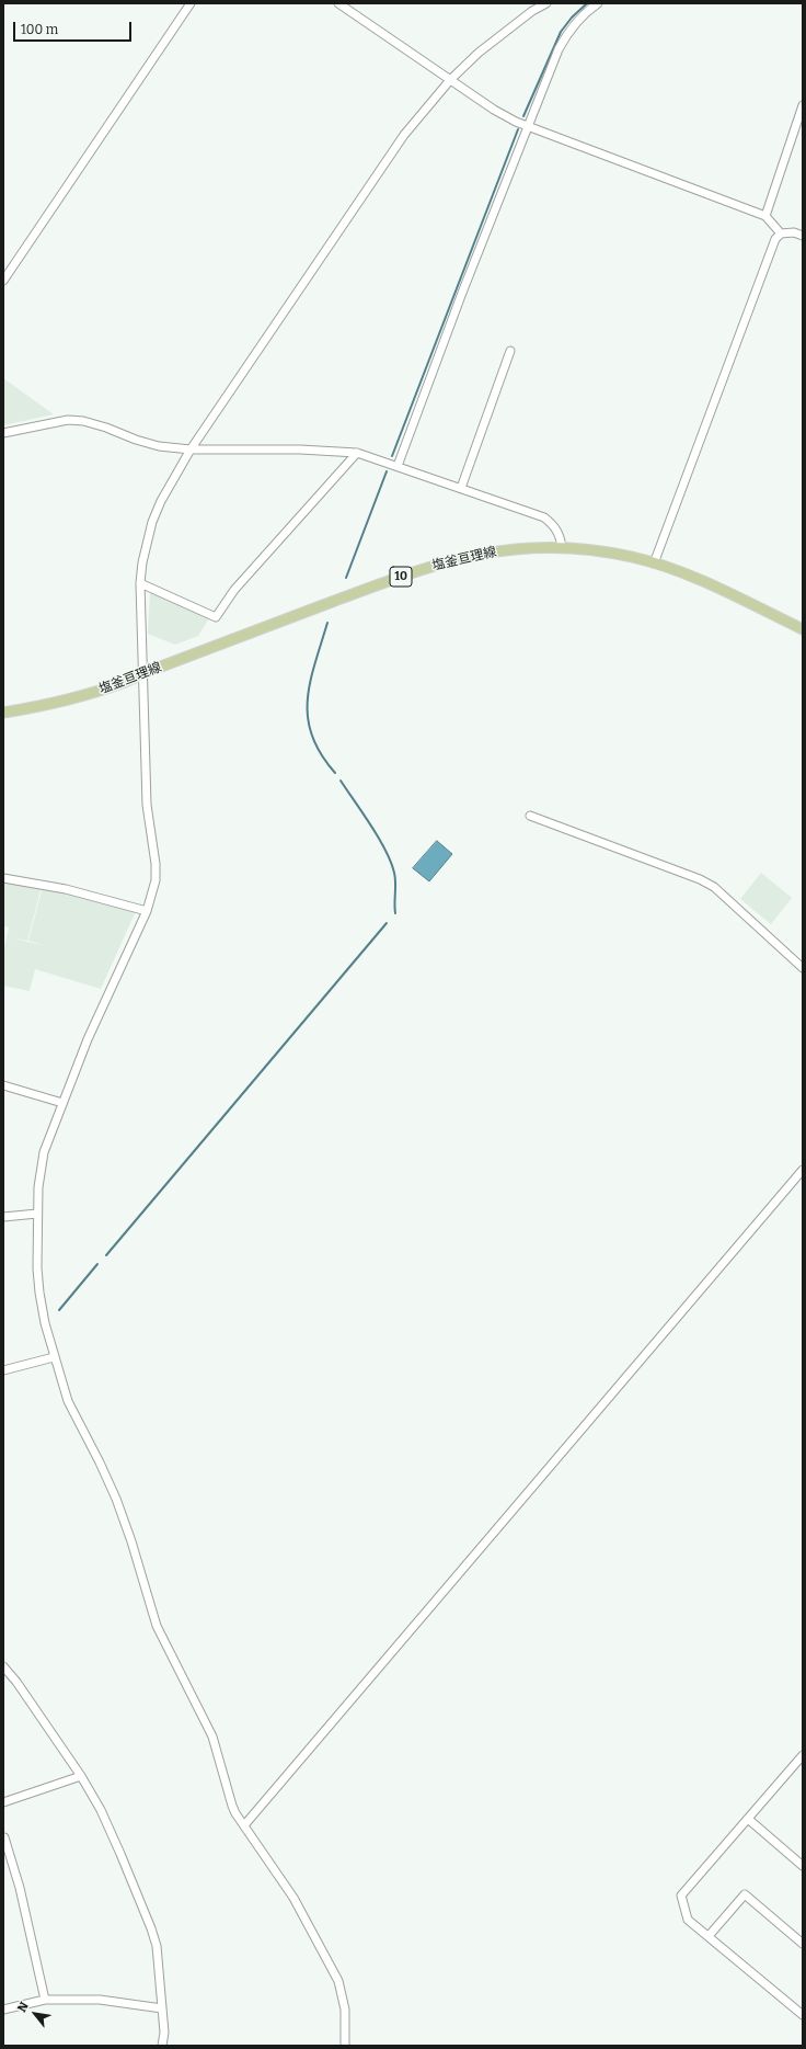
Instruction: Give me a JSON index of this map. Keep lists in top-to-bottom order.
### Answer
{
  "streets": {
    "main road": ["塩釜亘理線", "10"]
  },
  "scale_bar": "100 m",
  "north": "top left"
}
